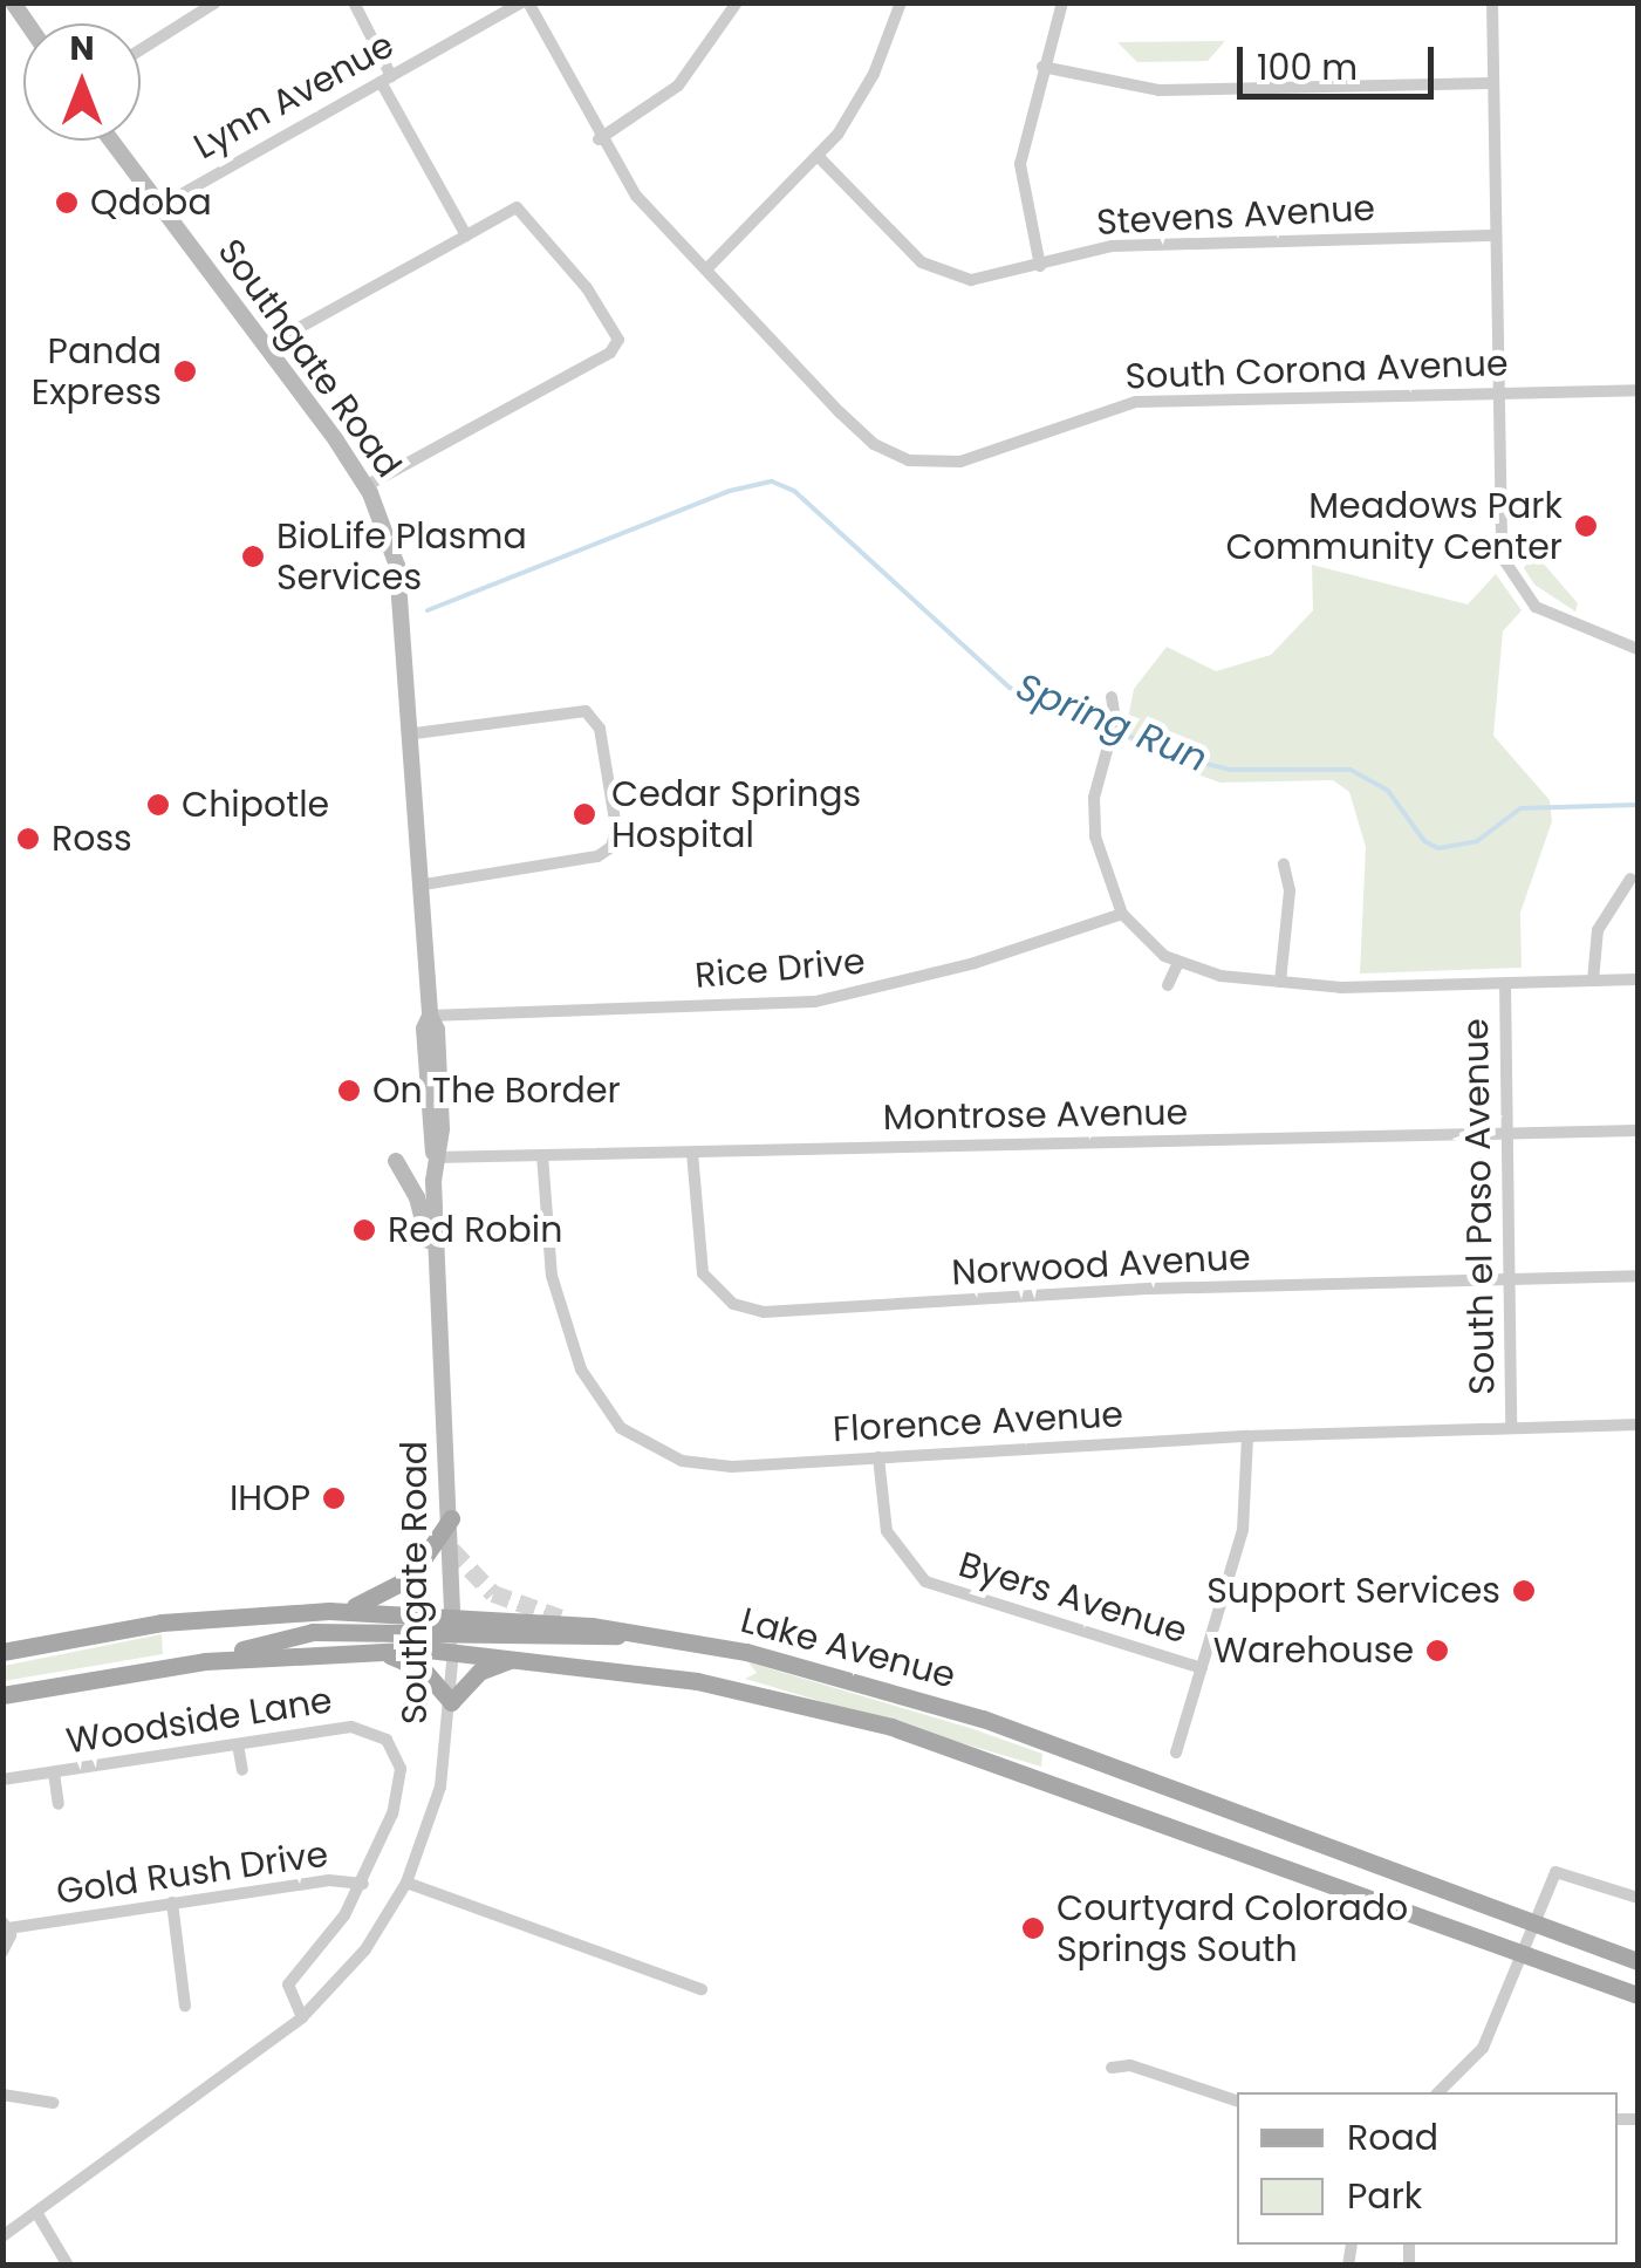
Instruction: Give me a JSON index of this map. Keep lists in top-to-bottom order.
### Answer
{
  "streets": {
    "main road": ["Lake Avenue"],
    "street": [
      "Lynn Avenue",
      "Stevens Avenue",
      "Southgate Road",
      "South Corona Avenue",
      "Rice Drive",
      "Montrose Avenue",
      "South el Paso Avenue",
      "Norwood Avenue",
      "Florence Avenue",
      "Byers Avenue",
      "Woodside Lane",
      "Gold Rush Drive"
    ]
  },
  "crossings": [
    ["Lynn Avenue", "Southgate Road"],
    ["Lynn Avenue", "South Corona Avenue"],
    ["Southgate Road", "Rice Drive"],
    ["Southgate Road", "Montrose Avenue"],
    ["Southgate Road", "Lake Avenue"],
    ["Southgate Road", "Gold Rush Drive"],
    ["Montrose Avenue", "South el Paso Avenue"],
    ["Montrose Avenue", "Norwood Avenue"],
    ["Montrose Avenue", "Florence Avenue"],
    ["South el Paso Avenue", "Norwood Avenue"],
    ["South el Paso Avenue", "Florence Avenue"],
    ["Florence Avenue", "Byers Avenue"],
    ["Woodside Lane", "Gold Rush Drive"]
  ],
  "water": ["Spring Run"],
  "places": [
    "Qdoba",
    "Panda Express",
    "Meadows Park Community Center",
    "BioLife Plasma Services",
    "Chipotle",
    "Cedar Springs Hospital",
    "Ross",
    "On The Border",
    "Red Robin",
    "IHOP",
    "Support Services",
    "Warehouse",
    "Courtyard Colorado Springs South"
  ],
  "legend": ["Road", "Park"],
  "scale_bar": "100 m",
  "north": "top"
}
